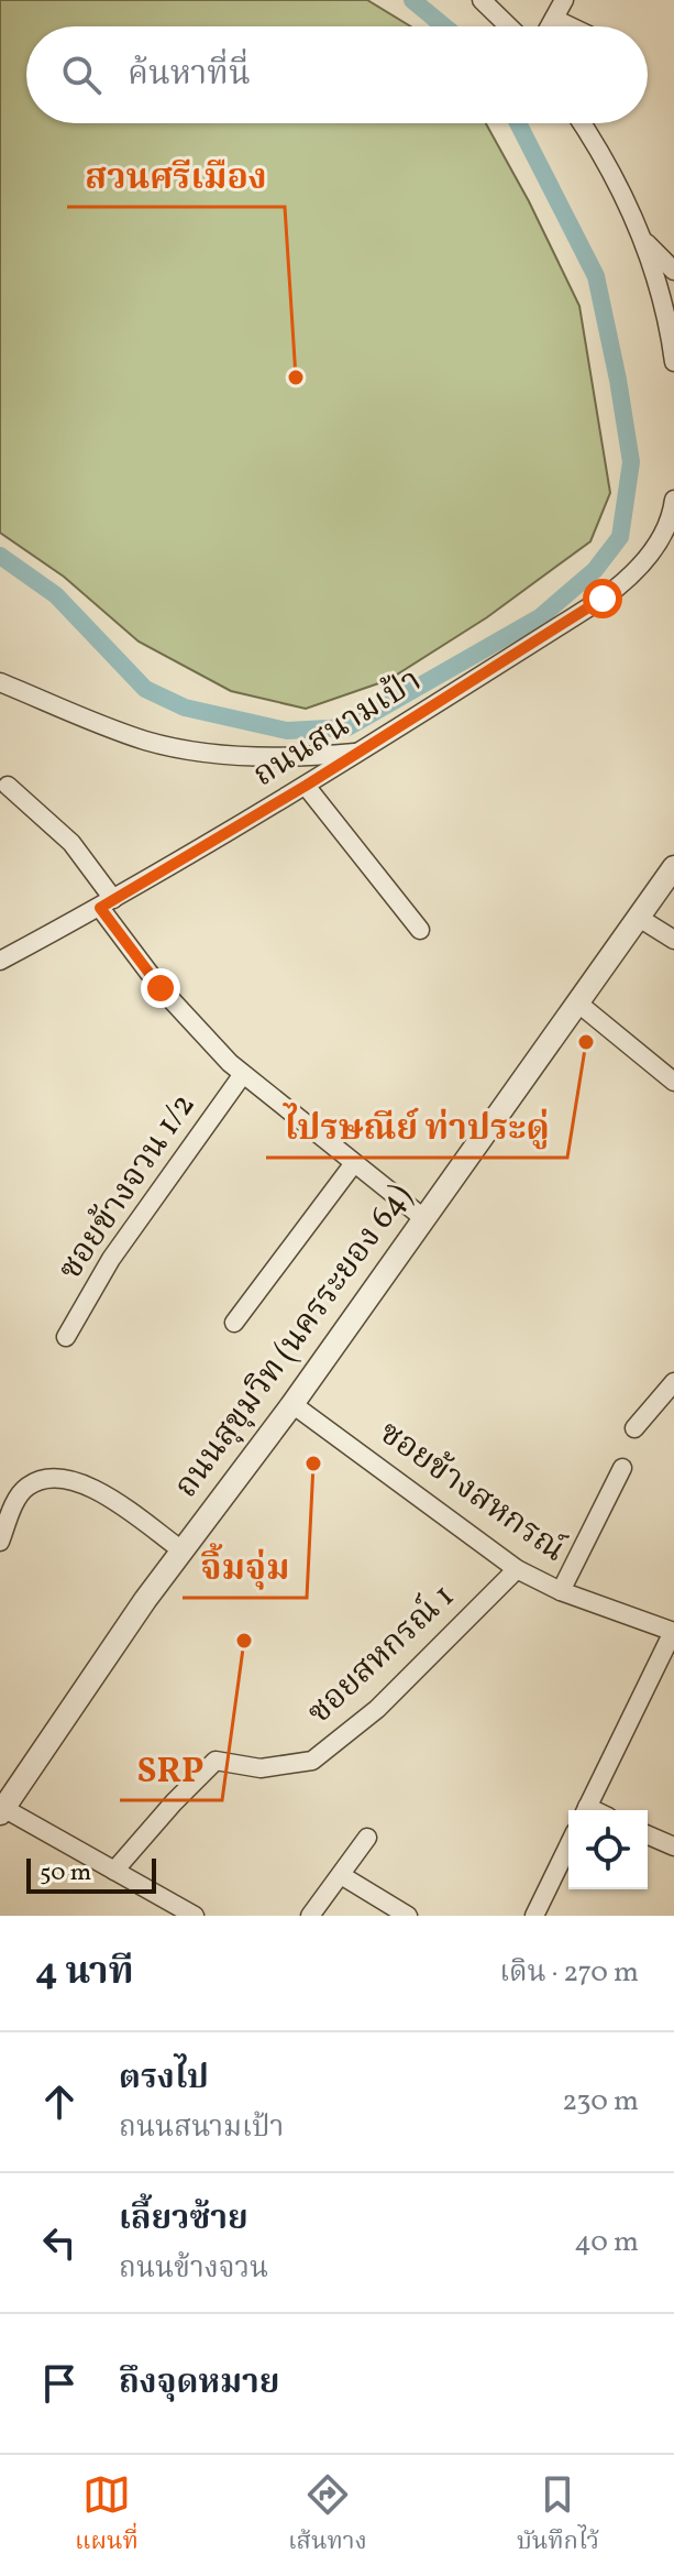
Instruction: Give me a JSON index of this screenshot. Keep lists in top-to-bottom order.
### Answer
{
  "streets": {
    "street": [
      "ถนนสนามเป้า",
      "ซอยข้างจวน 1/2",
      "ถนนสุขุมวิท (นครระยอง 64)",
      "ซอยข้างสหกรณ์",
      "ซอยสหกรณ์ 1"
    ]
  },
  "crossings": [
    ["ถนนสุขุมวิท (นครระยอง 64)", "ซอยข้างสหกรณ์"],
    ["ซอยข้างสหกรณ์", "ซอยสหกรณ์ 1"]
  ],
  "places": [
    "สวนศรีเมือง",
    "ไปรษณีย์ ท่าประดู่",
    "จิ้มจุ่ม",
    "SRP"
  ],
  "scale_bar": "50 m",
  "page": {
    "search": "ค้นหาที่นี่",
    "scale": "50 m",
    "heading": ["4 นาที", "เดิน · 270 m"],
    "list": [
      ["ตรงไป", "ถนนสนามเป้า", "230 m"],
      ["เลี้ยวซ้าย", "ถนนข้างจวน", "40 m"],
      "ถึงจุดหมาย"
    ],
    "nav": ["แผนที่", "เส้นทาง", "บันทึกไว้"]
  }
}
